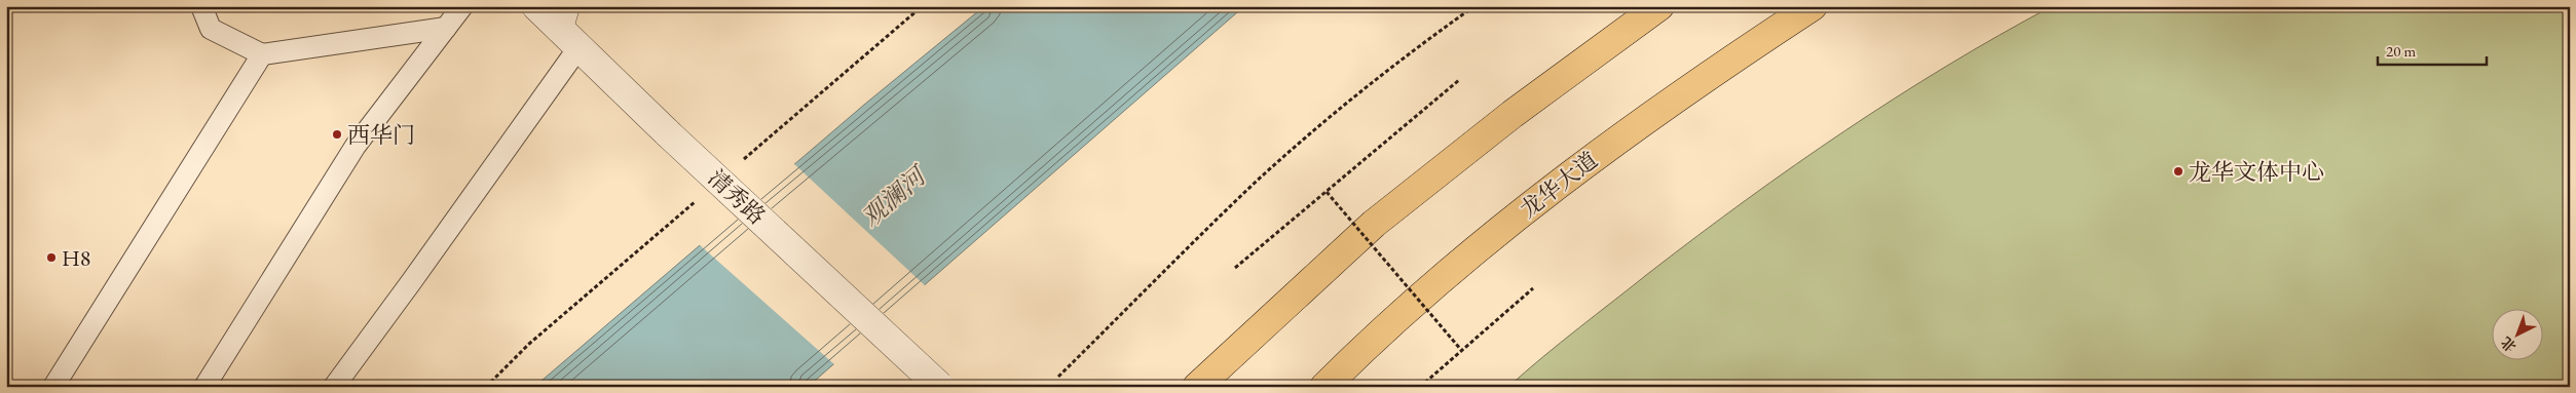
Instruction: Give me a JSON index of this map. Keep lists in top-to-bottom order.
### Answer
{
  "streets": {
    "main road": ["龙华大道"],
    "street": ["清秀路"]
  },
  "water": ["观澜河"],
  "places": ["西华门", "龙华文体中心", "H8"],
  "scale_bar": "20 m",
  "north": "bottom left"
}
